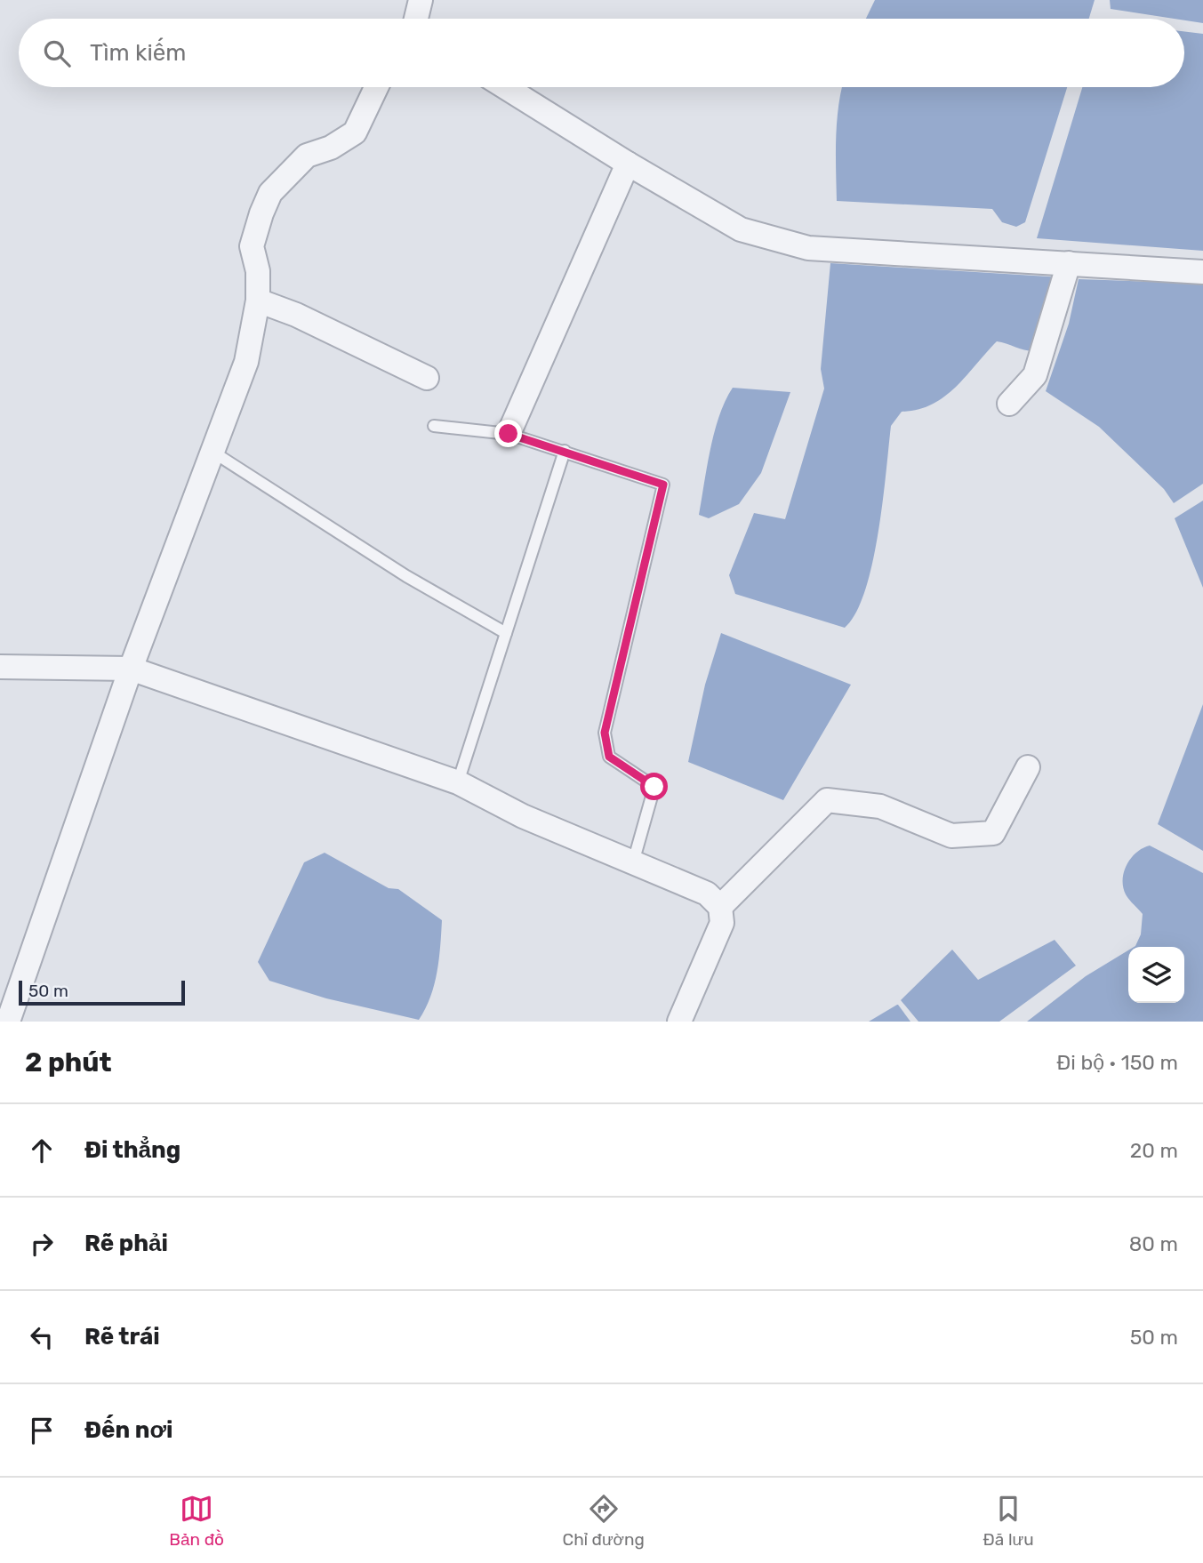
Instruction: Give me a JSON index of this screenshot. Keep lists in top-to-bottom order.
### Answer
{
  "scale_bar": "50 m",
  "page": {
    "search": "Tìm kiếm",
    "scale": "50 m",
    "heading": ["2 phút", "Đi bộ · 150 m"],
    "list": [
      ["Đi thẳng", "20 m"],
      ["Rẽ phải", "80 m"],
      ["Rẽ trái", "50 m"],
      "Đến nơi"
    ],
    "nav": ["Bản đồ", "Chỉ đường", "Đã lưu"]
  }
}
